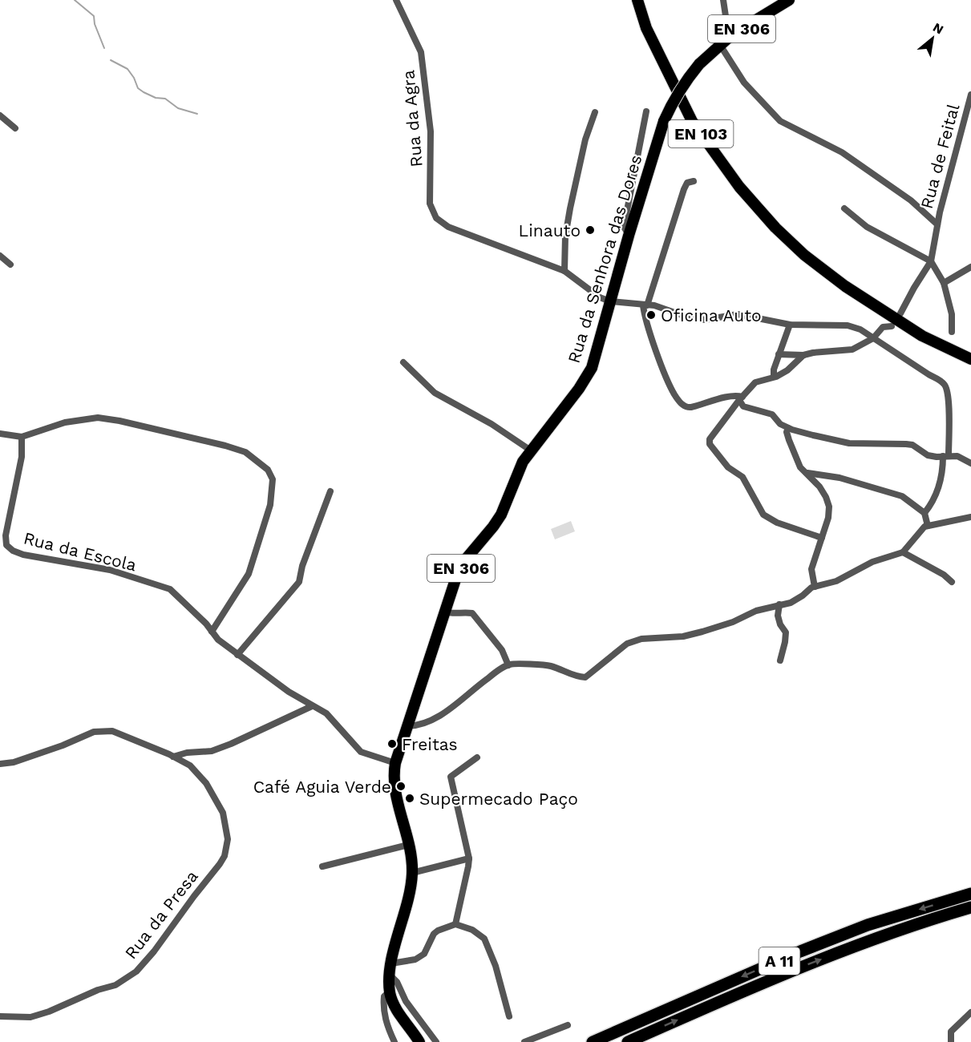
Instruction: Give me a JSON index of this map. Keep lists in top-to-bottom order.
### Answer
{
  "streets": {
    "highway": ["A 11"],
    "main road": ["EN 306", "EN 103", "Rua da Senhora das Dores"],
    "street": [
      "Rua da Agra",
      "Rua de Feital",
      "Rua da Escola",
      "Rua da Presa"
    ]
  },
  "crossings": [
    ["Rua da Agra", "Rua da Senhora das Dores"],
    ["Rua da Senhora das Dores", "Rua da Escola"]
  ],
  "places": [
    "Linauto",
    "Oficina Auto",
    "Freitas",
    "Café Aguia Verde",
    "Supermecado Paço"
  ],
  "north": "top right"
}
